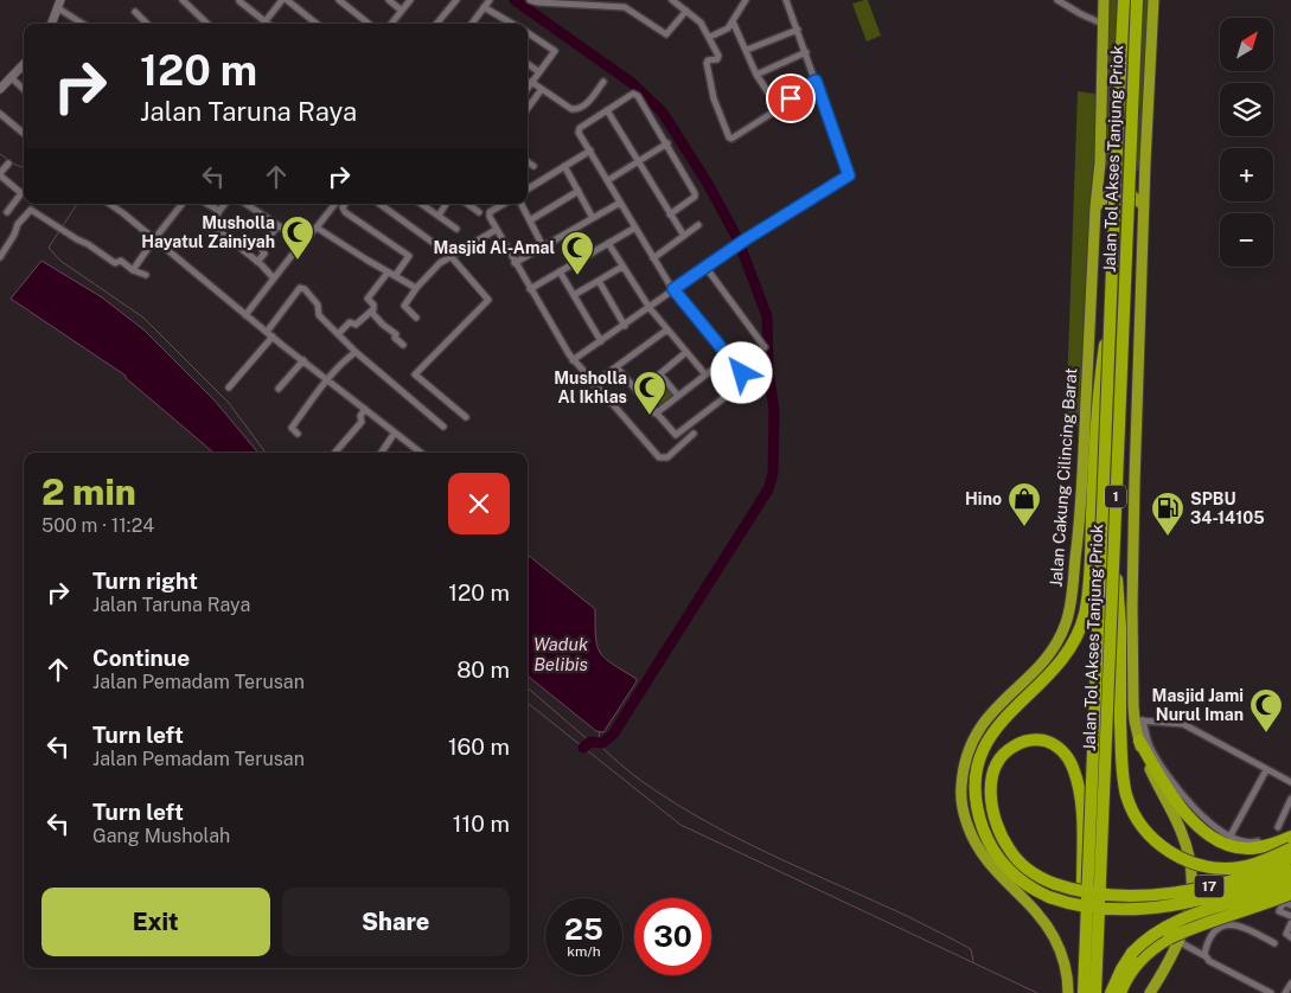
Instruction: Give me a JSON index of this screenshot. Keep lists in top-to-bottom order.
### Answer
{
  "streets": {
    "highway": [
      "Jalan Tol Akses Tanjung Priok",
      "Jalan Cakung Cilincing Barat",
      "1",
      "17"
    ]
  },
  "crossings": [
    ["Jalan Tol Akses Tanjung Priok", "17"]
  ],
  "water": ["Waduk Belibis"],
  "places": {
    "mosque": [
      "Musholla Hayatul Zainiyah",
      "Masjid Al-Amal",
      "Musholla Al Ikhlas",
      "Masjid Jami Nurul Iman"
    ],
    "shop": ["Hino"],
    "fuel station": ["SPBU 34-14105"]
  },
  "north": "top right",
  "page": {
    "map_buttons": ["+", "−"],
    "turn": ["120 m", "Jalan Taruna Raya"],
    "heading": ["2 min", "500 m · 11:24"],
    "list": [
      {
        "name": "Turn right",
        "note": "Jalan Taruna Raya",
        "value": "120 m"
      },
      {
        "name": "Continue",
        "note": "Jalan Pemadam Terusan",
        "value": "80 m"
      },
      {
        "name": "Turn left",
        "note": "Jalan Pemadam Terusan",
        "value": "160 m"
      },
      {
        "name": "Turn left",
        "note": "Gang Musholah",
        "value": "110 m"
      }
    ],
    "buttons": ["Exit", "Share"],
    "speed": "25 km/h",
    "limit": "30"
  }
}
